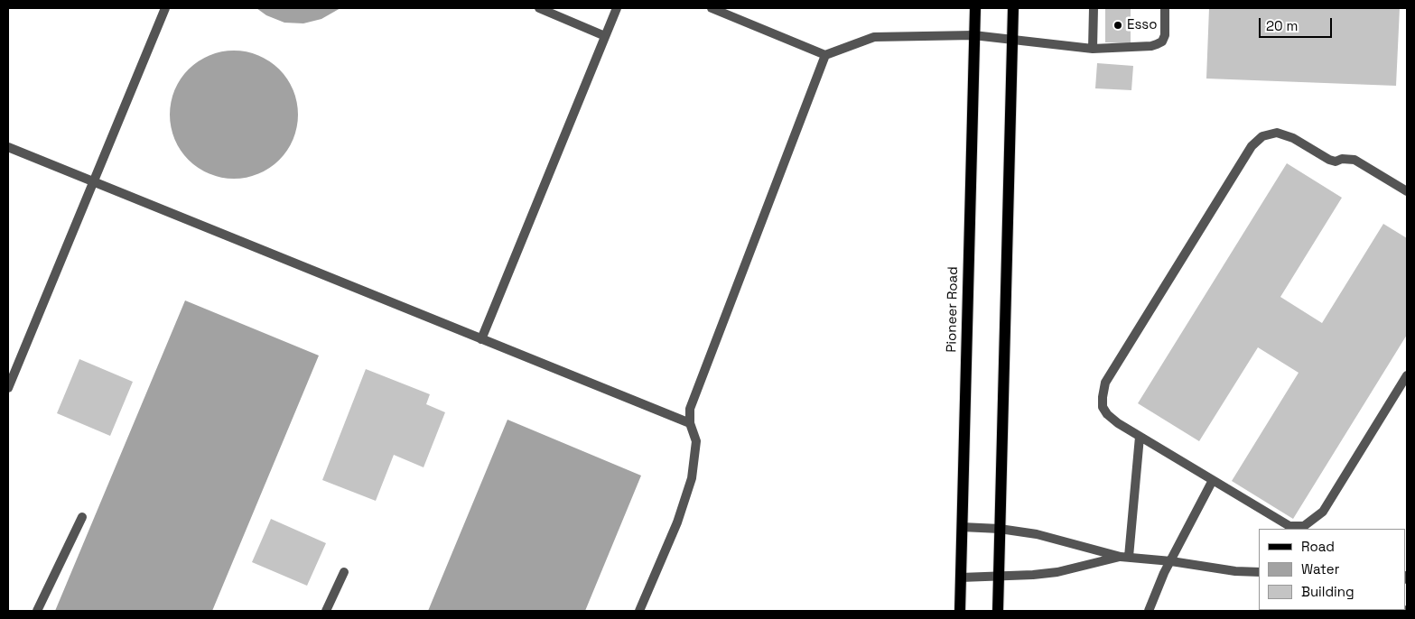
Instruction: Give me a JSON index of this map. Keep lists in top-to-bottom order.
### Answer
{
  "streets": {
    "main road": ["Pioneer Road"]
  },
  "places": ["Esso"],
  "legend": ["Road", "Water", "Building"],
  "scale_bar": "20 m"
}
